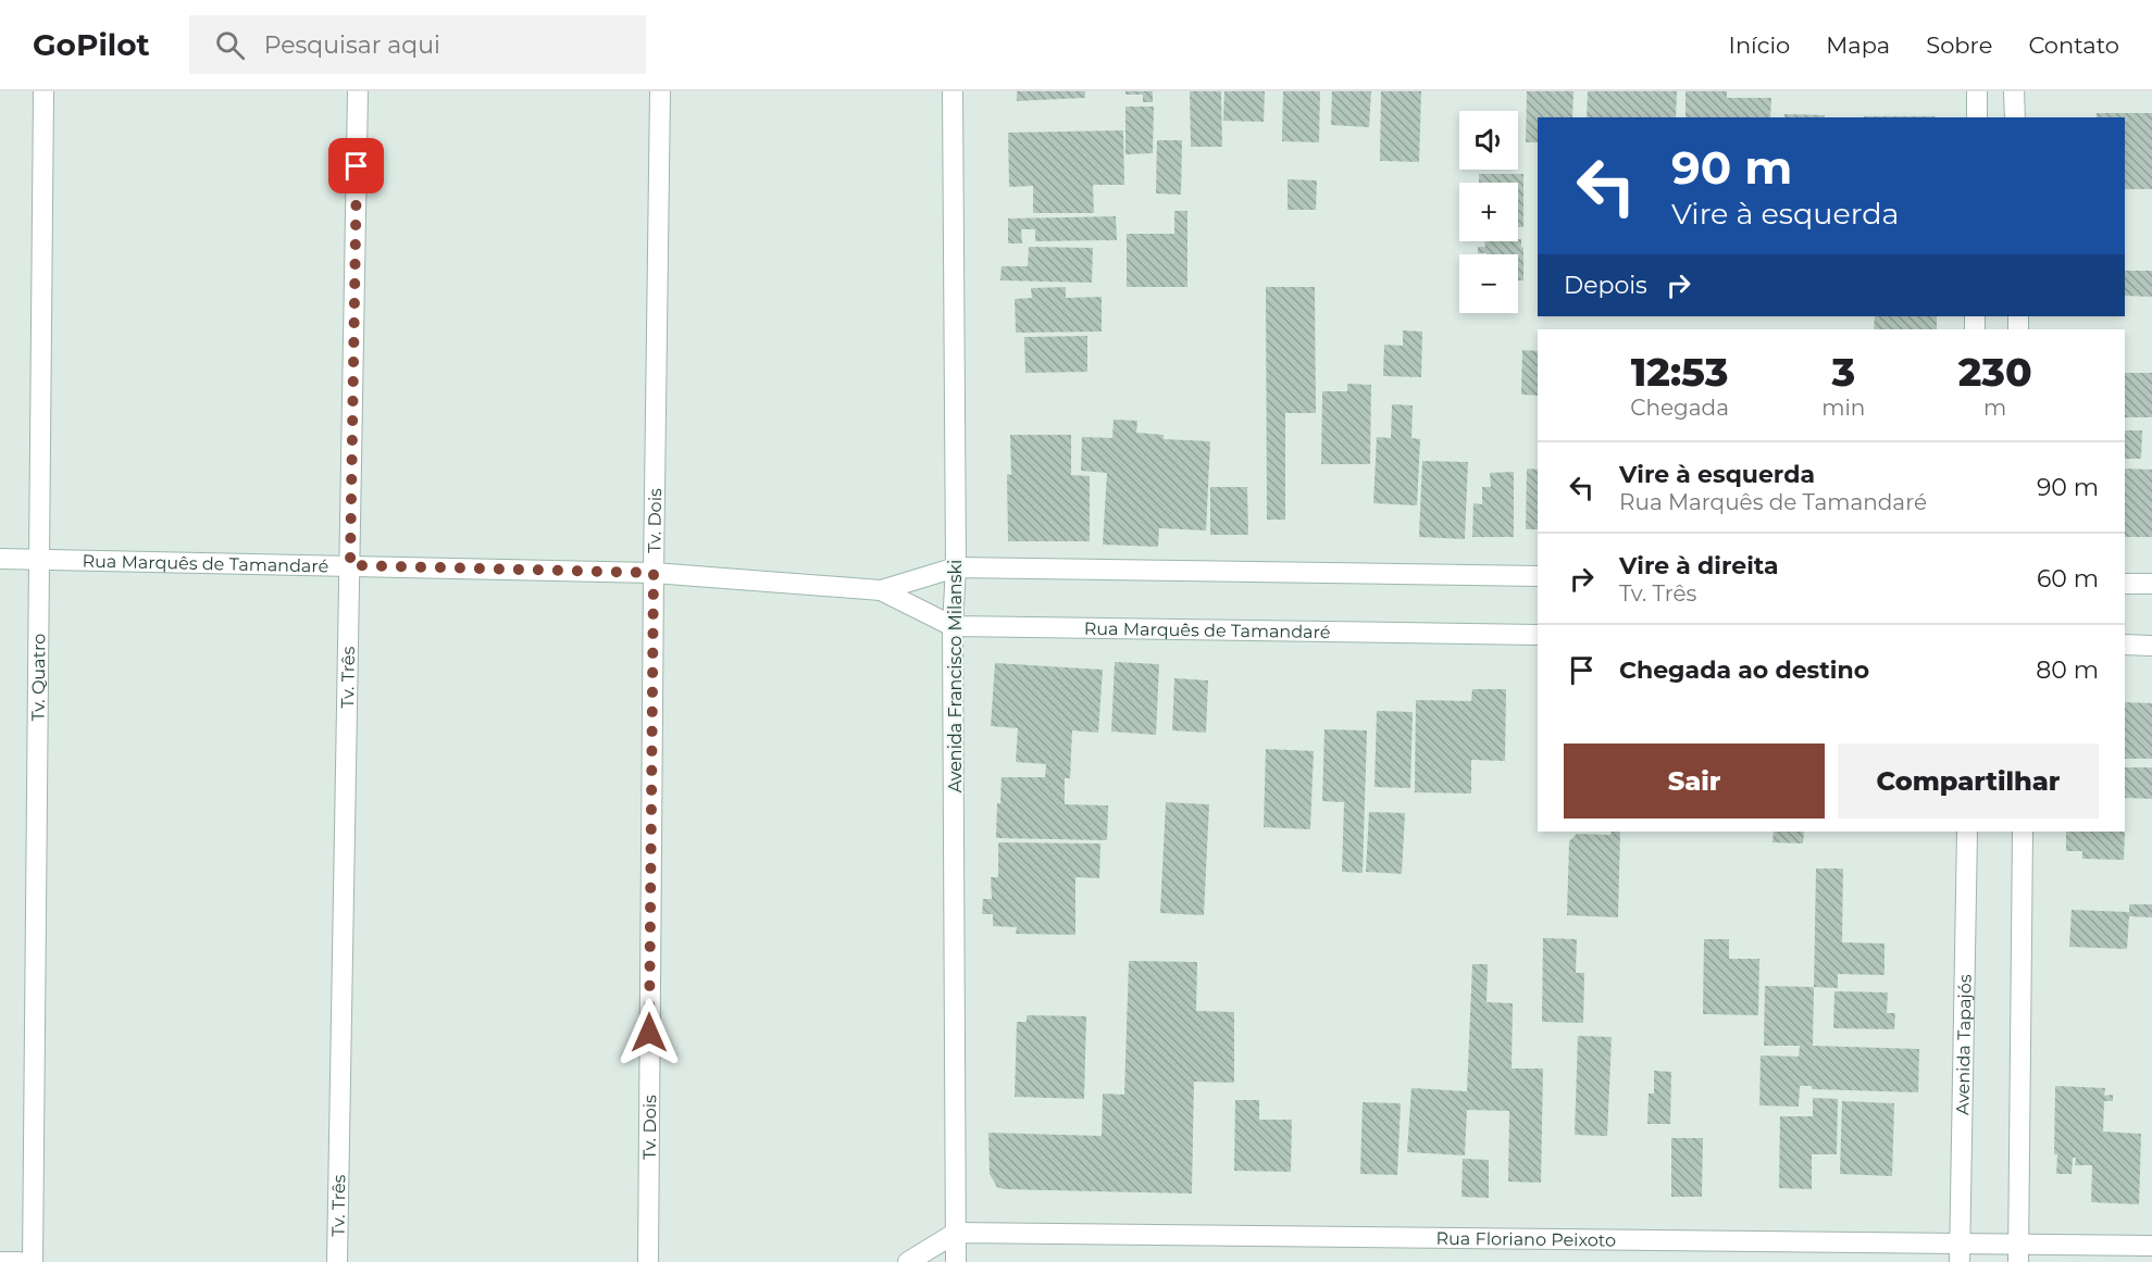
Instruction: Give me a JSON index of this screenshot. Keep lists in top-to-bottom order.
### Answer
{
  "streets": {
    "street": [
      "Tv. Dois",
      "Rua Marquês de Tamandaré",
      "Tv. Quatro",
      "Avenida Francisco Milanski",
      "Tv. Três",
      "Avenida Tapajós",
      "Rua Floriano Peixoto"
    ]
  },
  "crossings": [
    ["Tv. Dois", "Rua Marquês de Tamandaré"],
    ["Rua Marquês de Tamandaré", "Tv. Quatro"],
    ["Rua Marquês de Tamandaré", "Avenida Francisco Milanski"],
    ["Rua Marquês de Tamandaré", "Tv. Três"],
    ["Avenida Francisco Milanski", "Rua Floriano Peixoto"],
    ["Avenida Tapajós", "Rua Floriano Peixoto"]
  ],
  "page": {
    "header": "GoPilot",
    "search": "Pesquisar aqui",
    "nav": [
      "Início",
      "Mapa",
      "Sobre",
      "Contato"
    ],
    "map_buttons": ["+", "−"],
    "turn": ["90 m", "Vire à esquerda"],
    "then": "Depois",
    "eta": [
      "12:53",
      "Chegada",
      "3",
      "min",
      "230",
      "m"
    ],
    "list": [
      {
        "name": "Vire à esquerda",
        "note": "Rua Marquês de Tamandaré",
        "value": "90 m"
      },
      {
        "name": "Vire à direita",
        "note": "Tv. Três",
        "value": "60 m"
      },
      {
        "name": "Chegada ao destino",
        "value": "80 m"
      }
    ],
    "buttons": ["Sair", "Compartilhar"]
  }
}
